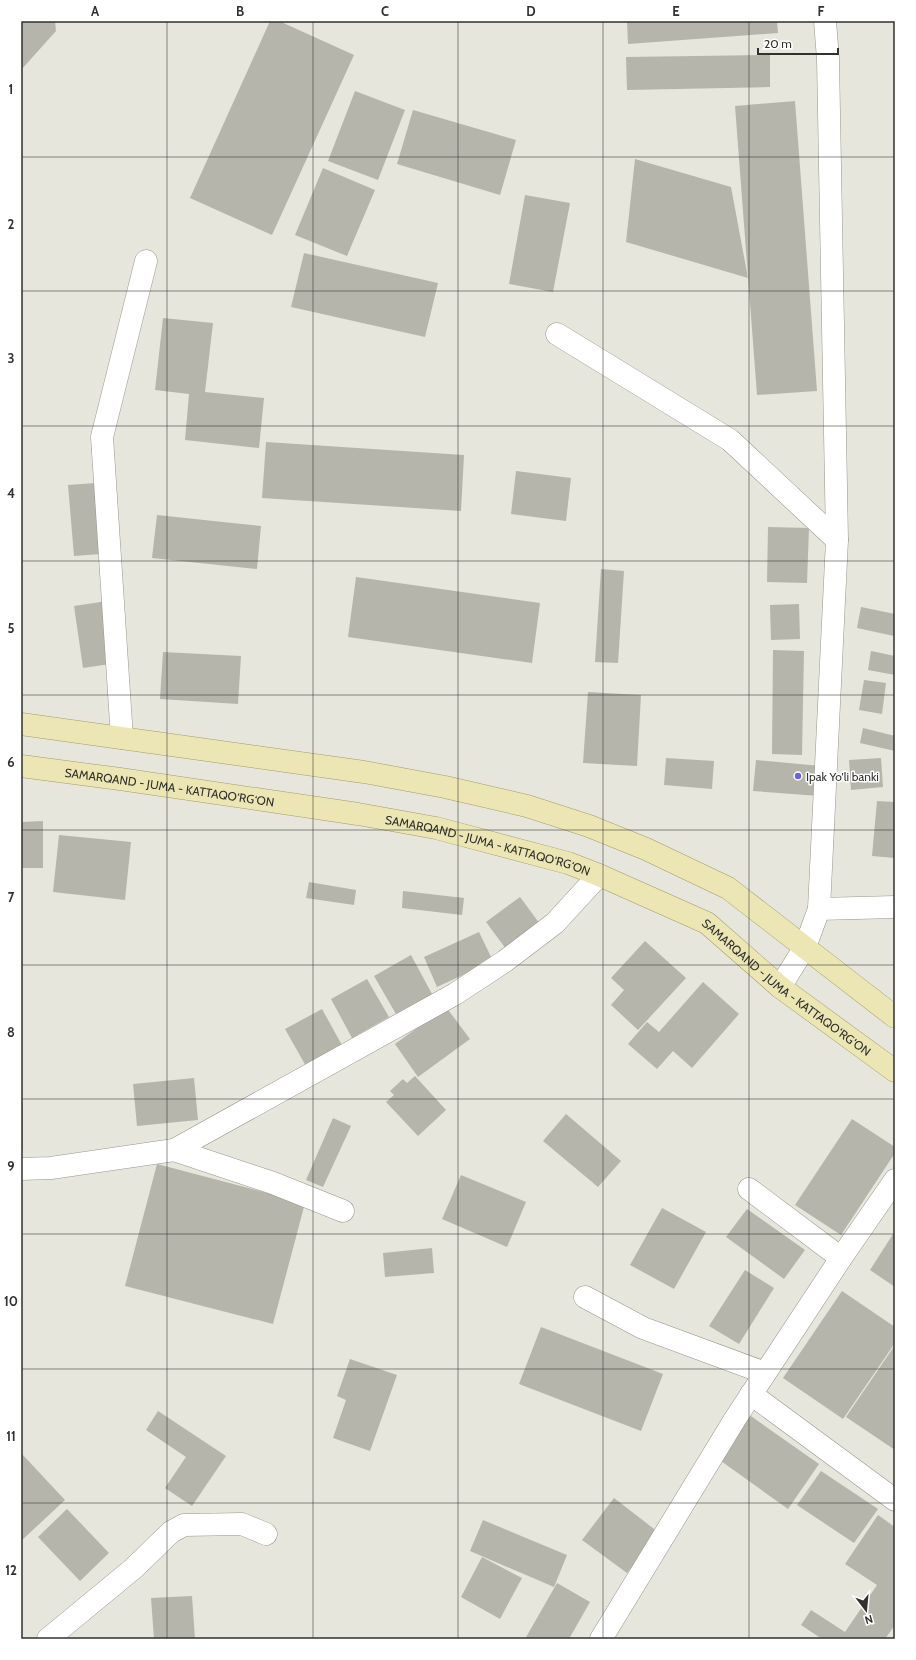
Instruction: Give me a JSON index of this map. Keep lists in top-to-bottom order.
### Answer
{
  "streets": {
    "main road": ["SAMARQAND - JUMA - KATTAQO‘RG‘ON"]
  },
  "places": ["Ipak Yo'li banki"],
  "scale_bar": "20 m",
  "north": "bottom",
  "grid": {
    "columns": [
      "A",
      "B",
      "C",
      "D",
      "E",
      "F"
    ],
    "rows": [
      "1",
      "2",
      "3",
      "4",
      "5",
      "6",
      "7",
      "8",
      "9",
      "10",
      "11",
      "12"
    ]
  }
}
